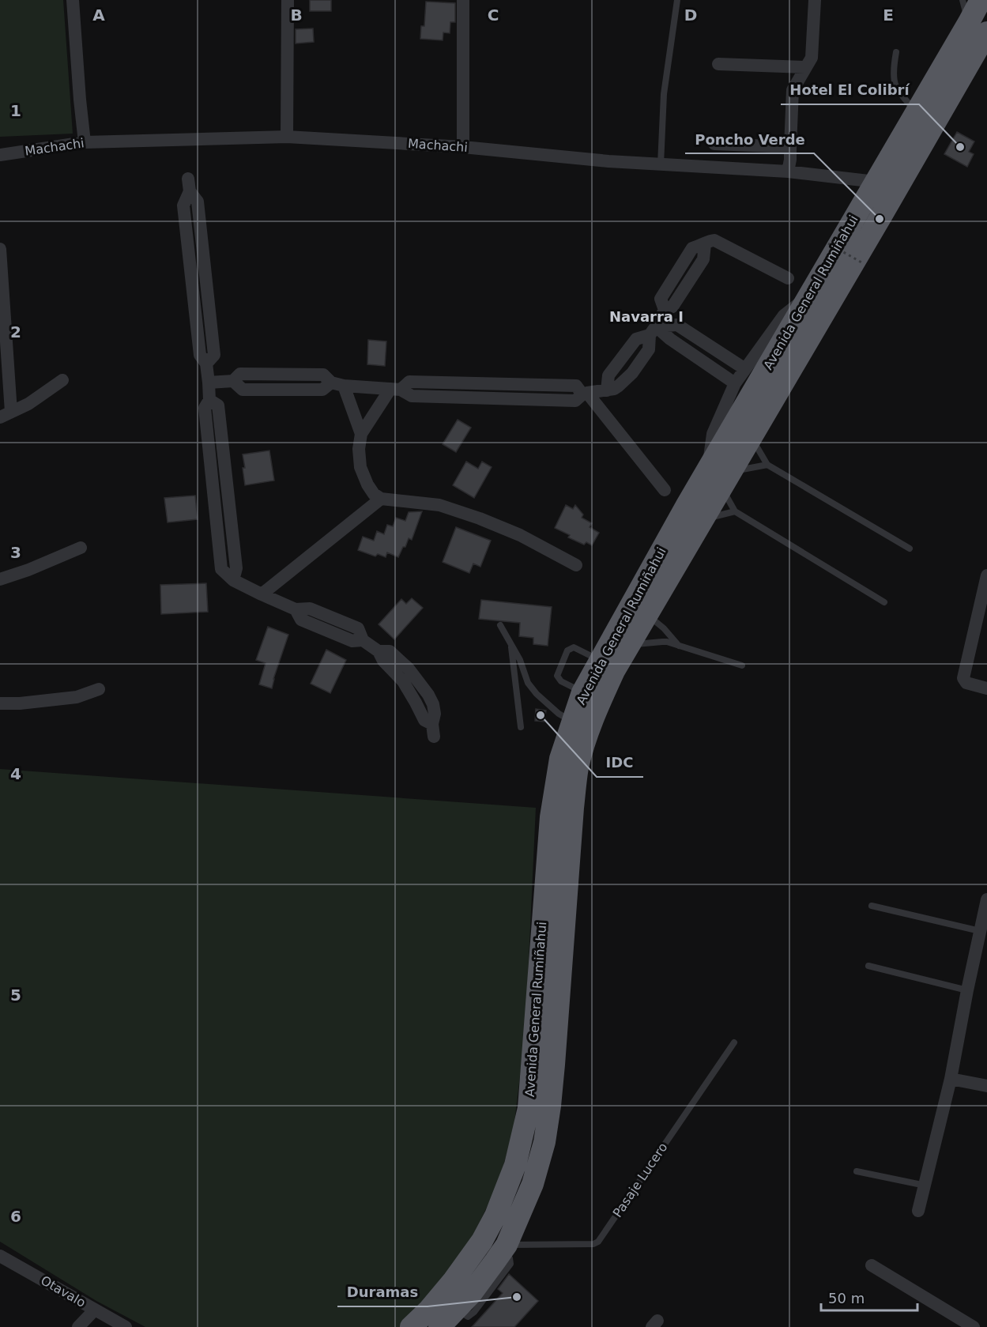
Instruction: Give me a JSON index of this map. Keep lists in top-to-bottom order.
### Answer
{
  "streets": {
    "highway": ["Avenida General Rumiñahui"],
    "street": ["Machachi", "Otavalo"],
    "lane": ["Pasaje Lucero"]
  },
  "crossings": [
    ["Machachi", "Avenida General Rumiñahui"],
    ["Avenida General Rumiñahui", "Pasaje Lucero"]
  ],
  "districts": ["Navarra I"],
  "places": [
    "Hotel El Colibrí",
    "Poncho Verde",
    "IDC",
    "Duramas"
  ],
  "scale_bar": "50 m",
  "grid": {
    "columns": [
      "A",
      "B",
      "C",
      "D",
      "E"
    ],
    "rows": [
      "1",
      "2",
      "3",
      "4",
      "5",
      "6"
    ]
  }
}
